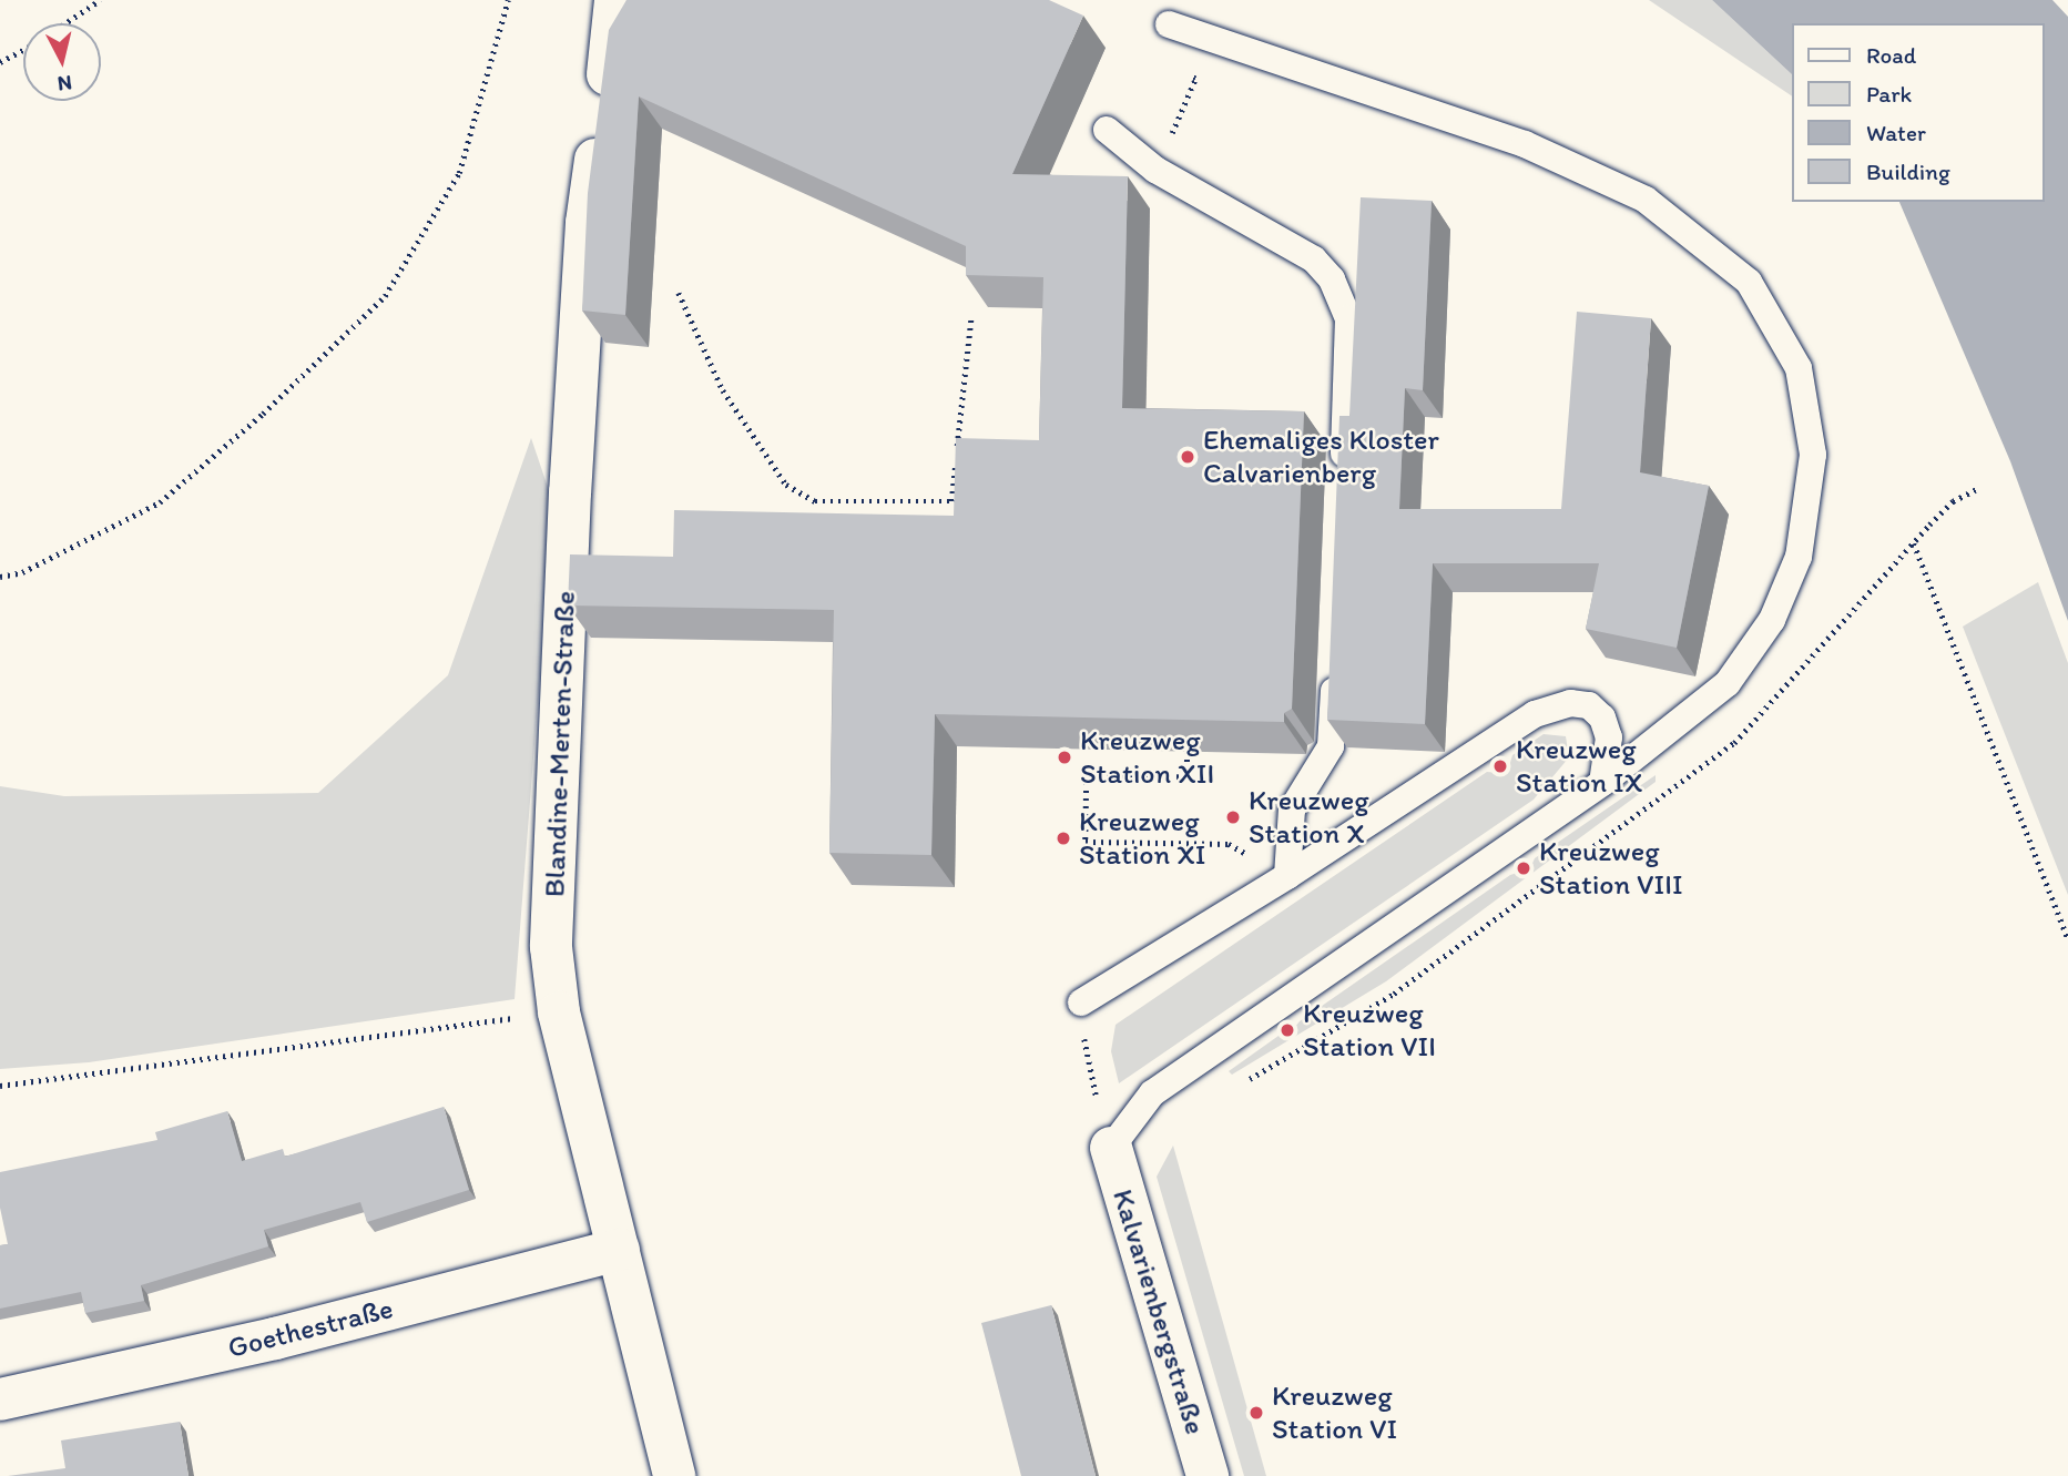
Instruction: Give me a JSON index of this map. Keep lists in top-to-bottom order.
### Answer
{
  "streets": {
    "street": ["Blandine-Merten-Straße", "Kalvarienbergstraße", "Goethestraße"]
  },
  "crossings": [
    ["Blandine-Merten-Straße", "Goethestraße"]
  ],
  "places": [
    "Ehemaliges Kloster Calvarienberg",
    "Kreuzweg Station XII",
    "Kreuzweg Station IX",
    "Kreuzweg Station X",
    "Kreuzweg Station XI",
    "Kreuzweg Station VIII",
    "Kreuzweg Station VII",
    "Kreuzweg Station VI"
  ],
  "legend": [
    "Road",
    "Park",
    "Water",
    "Building"
  ],
  "north": "bottom"
}
